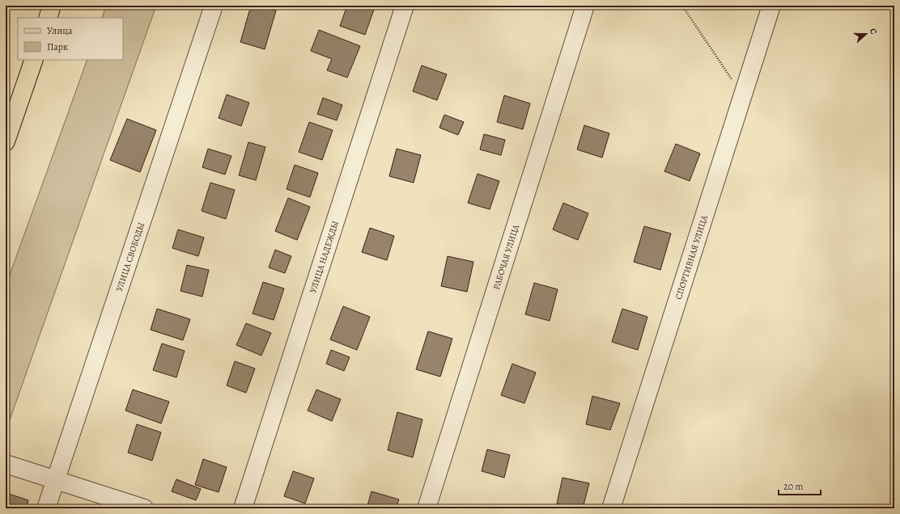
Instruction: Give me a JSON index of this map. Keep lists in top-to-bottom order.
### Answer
{
  "streets": {
    "street": [
      "УЛИЦА СВОБОДЫ",
      "УЛИЦА НАДЕЖДЫ",
      "РАБОЧАЯ УЛИЦА",
      "СПОРТИВНАЯ УЛИЦА"
    ]
  },
  "legend": ["Улица", "Парк"],
  "scale_bar": "20 m",
  "north": "right"
}
